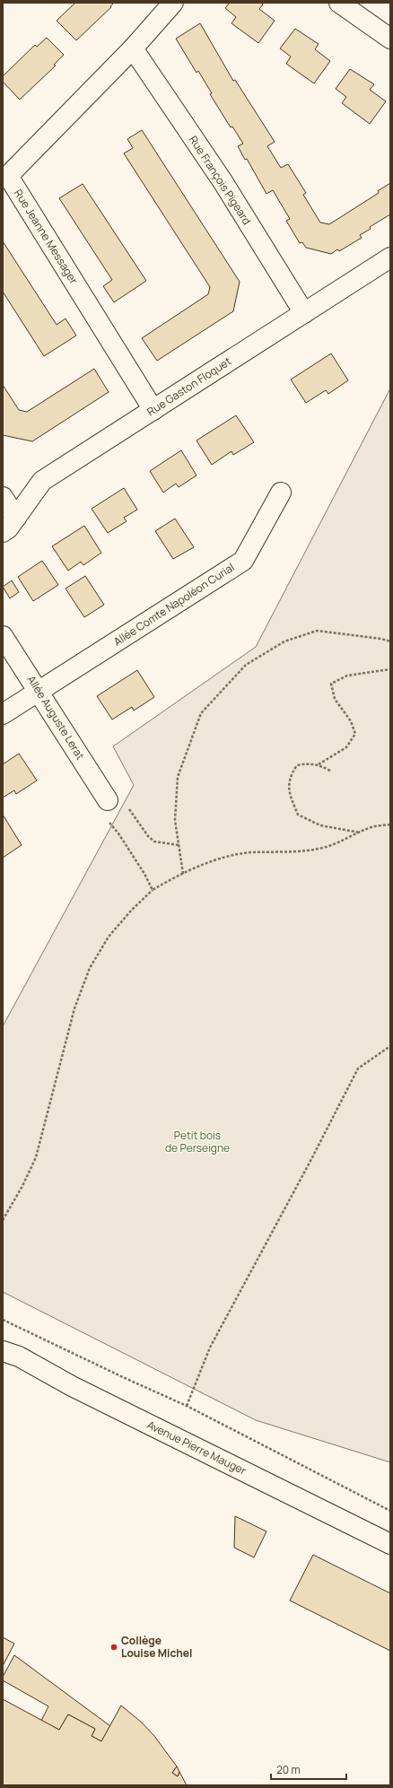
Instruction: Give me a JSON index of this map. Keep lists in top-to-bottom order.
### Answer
{
  "streets": {
    "street": [
      "Rue François Pigeard",
      "Rue Jeanne Messager",
      "Rue Gaston Floquet",
      "Allée Comte Napoléon Curial",
      "Allée Auguste Lerat",
      "Avenue Pierre Mauger"
    ]
  },
  "crossings": [
    ["Rue François Pigeard", "Rue Jeanne Messager"],
    ["Rue François Pigeard", "Rue Gaston Floquet"],
    ["Rue Jeanne Messager", "Rue Gaston Floquet"],
    ["Allée Comte Napoléon Curial", "Allée Auguste Lerat"]
  ],
  "parks": ["Petit bois de Perseigne"],
  "places": ["Collège Louise Michel"],
  "scale_bar": "20 m"
}
